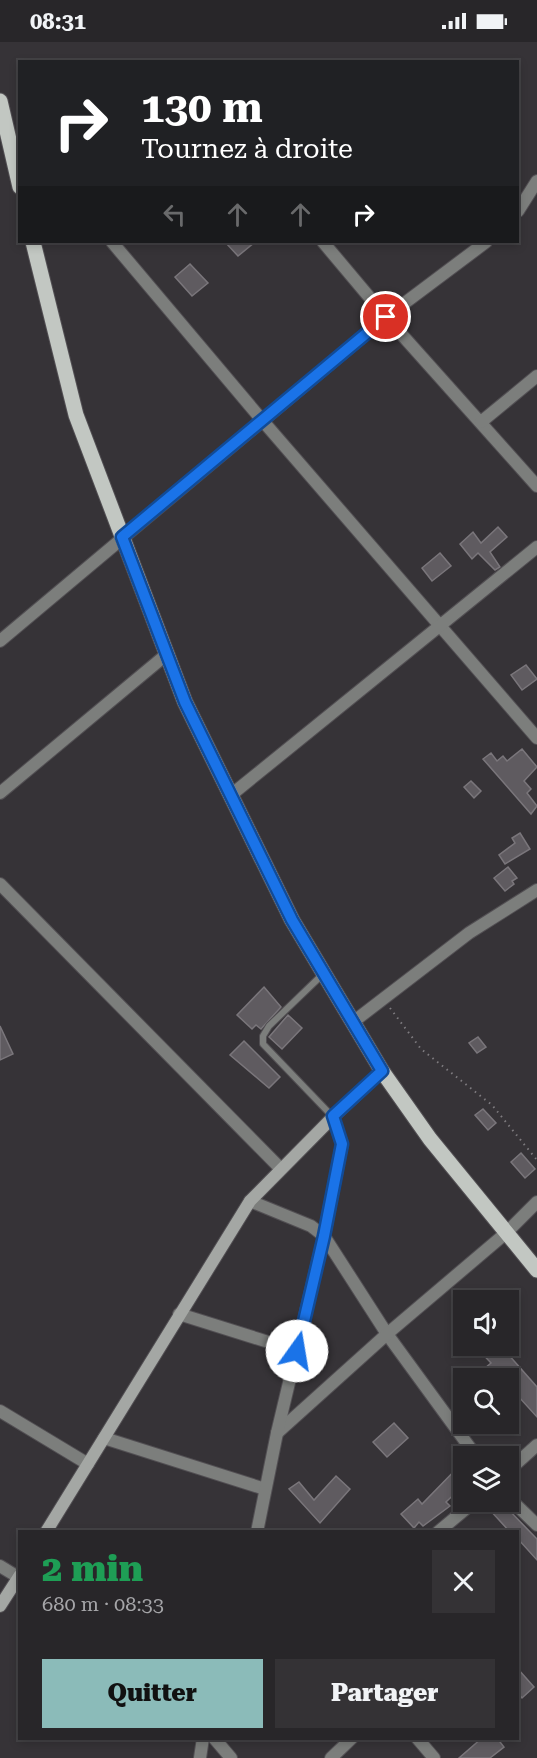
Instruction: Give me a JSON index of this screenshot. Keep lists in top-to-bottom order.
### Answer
{
  "page": {
    "status": "08:31",
    "turn": ["130 m", "Tournez à droite"],
    "heading": ["2 min", "680 m · 08:33"],
    "buttons": ["Quitter", "Partager"]
  }
}
